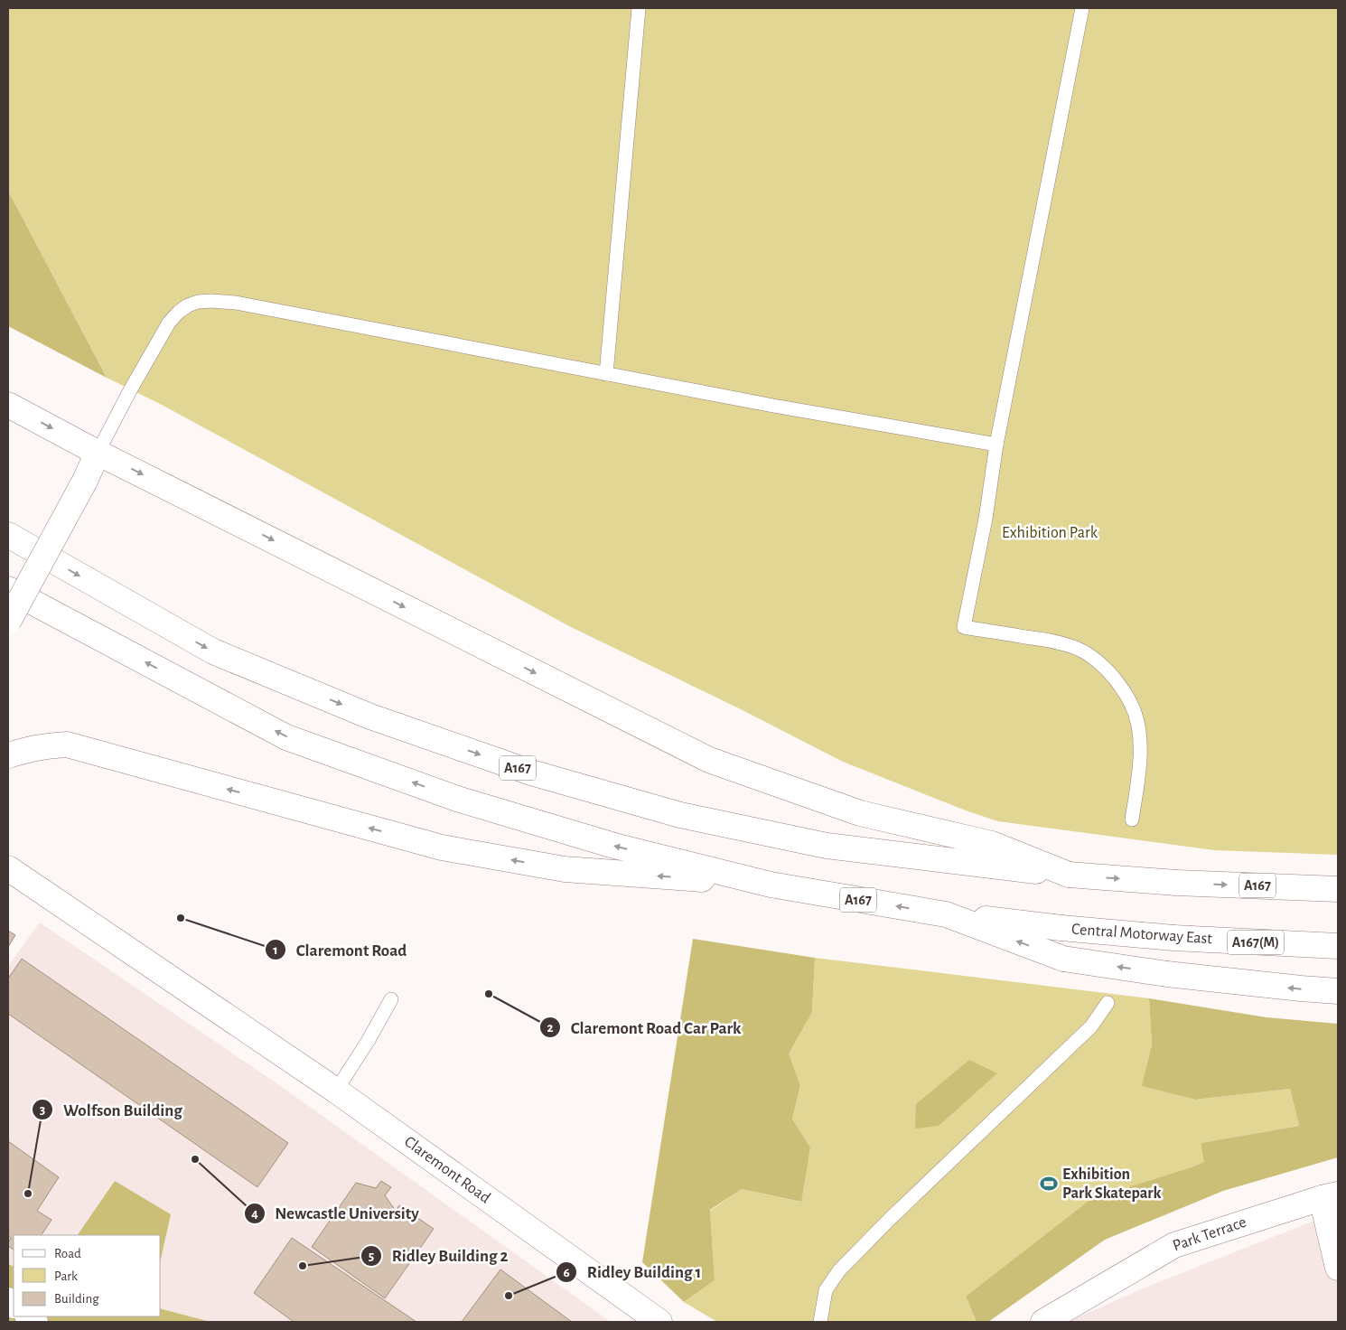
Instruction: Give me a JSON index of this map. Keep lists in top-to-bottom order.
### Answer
{
  "streets": {
    "main road": [
      "A167",
      "Central Motorway East",
      "A167(M)",
      "Claremont Road",
      "Park Terrace"
    ]
  },
  "crossings": [
    ["A167", "Central Motorway East"]
  ],
  "parks": ["Exhibition Park"],
  "places": {
    "other": [
      "Claremont Road",
      "Claremont Road Car Park",
      "Newcastle University",
      "Wolfson Building",
      "Ridley Building 2",
      "Ridley Building 1"
    ],
    "sports": ["Exhibition Park Skatepark"]
  },
  "legend": ["Road", "Park", "Building"]
}
